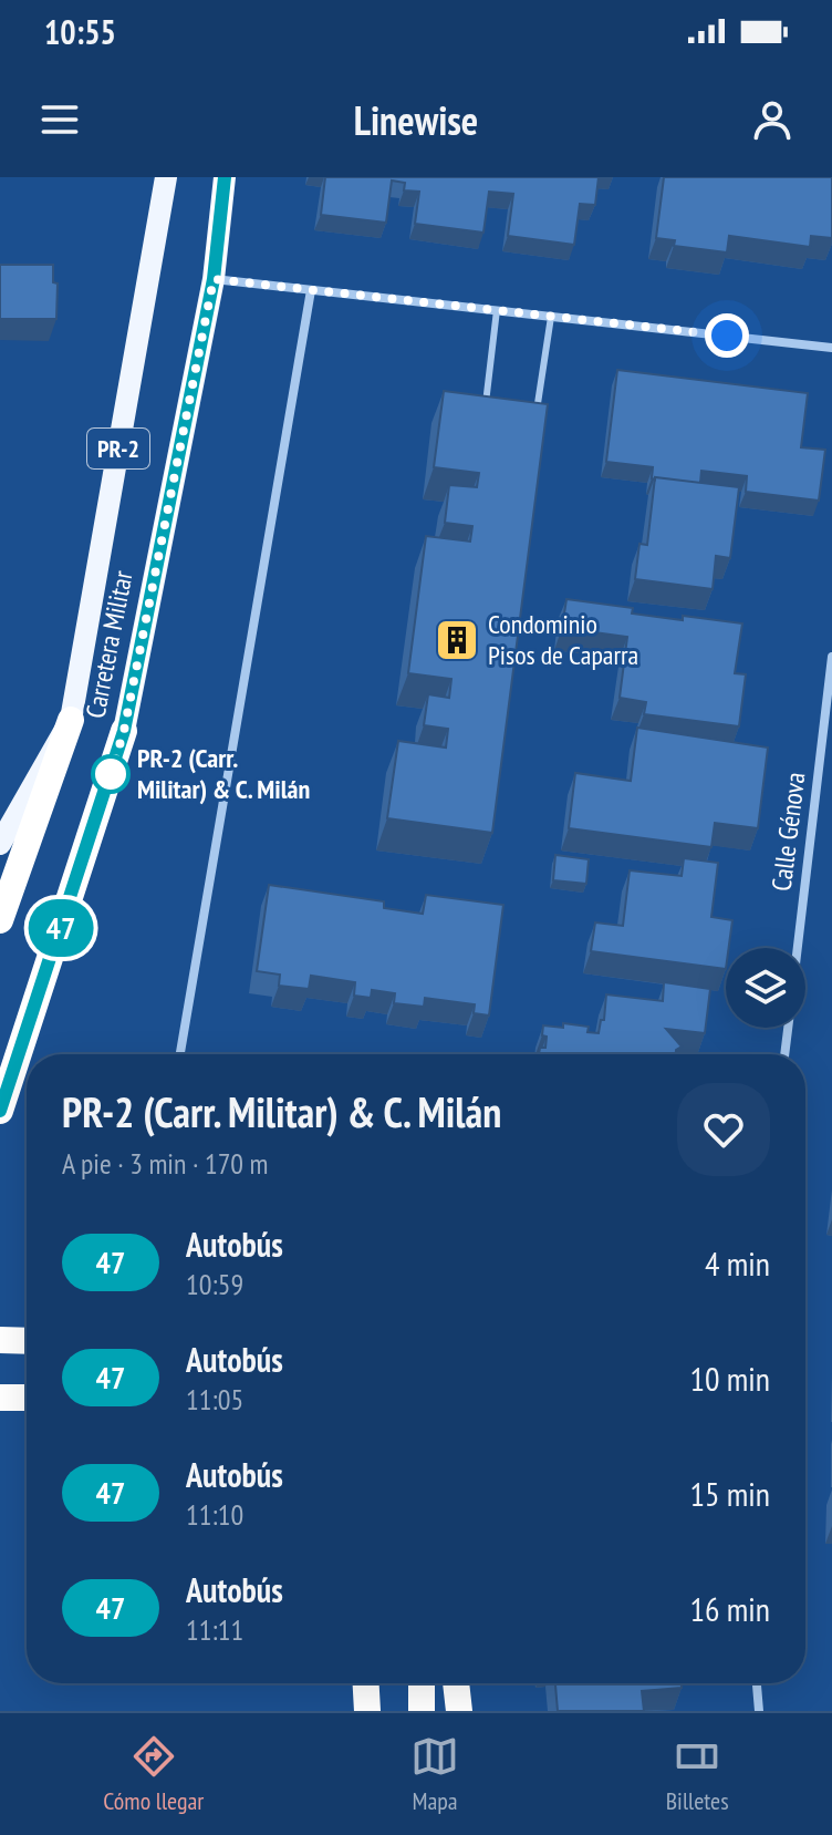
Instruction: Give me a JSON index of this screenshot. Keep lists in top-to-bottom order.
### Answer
{
  "streets": {
    "highway": ["PR-2", "Carretera Militar"],
    "street": ["Calle Génova"]
  },
  "places": {
    "building": ["Condominio Pisos de Caparra"],
    "other": ["PR-2 (Carr. Militar) & C. Milán"]
  },
  "lines": ["bus line 47"],
  "page": {
    "status": "10:55",
    "header": "Linewise",
    "on_map": "47",
    "heading": ["PR-2 (Carr. Militar) & C. Milán", "A pie · 3 min · 170 m"],
    "list": [
      {
        "mark": "47",
        "name": "Autobús",
        "note": "10:59",
        "value": "4 min"
      },
      {
        "mark": "47",
        "name": "Autobús",
        "note": "11:05",
        "value": "10 min"
      },
      {
        "mark": "47",
        "name": "Autobús",
        "note": "11:10",
        "value": "15 min"
      },
      {
        "mark": "47",
        "name": "Autobús",
        "note": "11:11",
        "value": "16 min"
      }
    ],
    "tabs": ["Cómo llegar", "Mapa", "Billetes"]
  }
}
